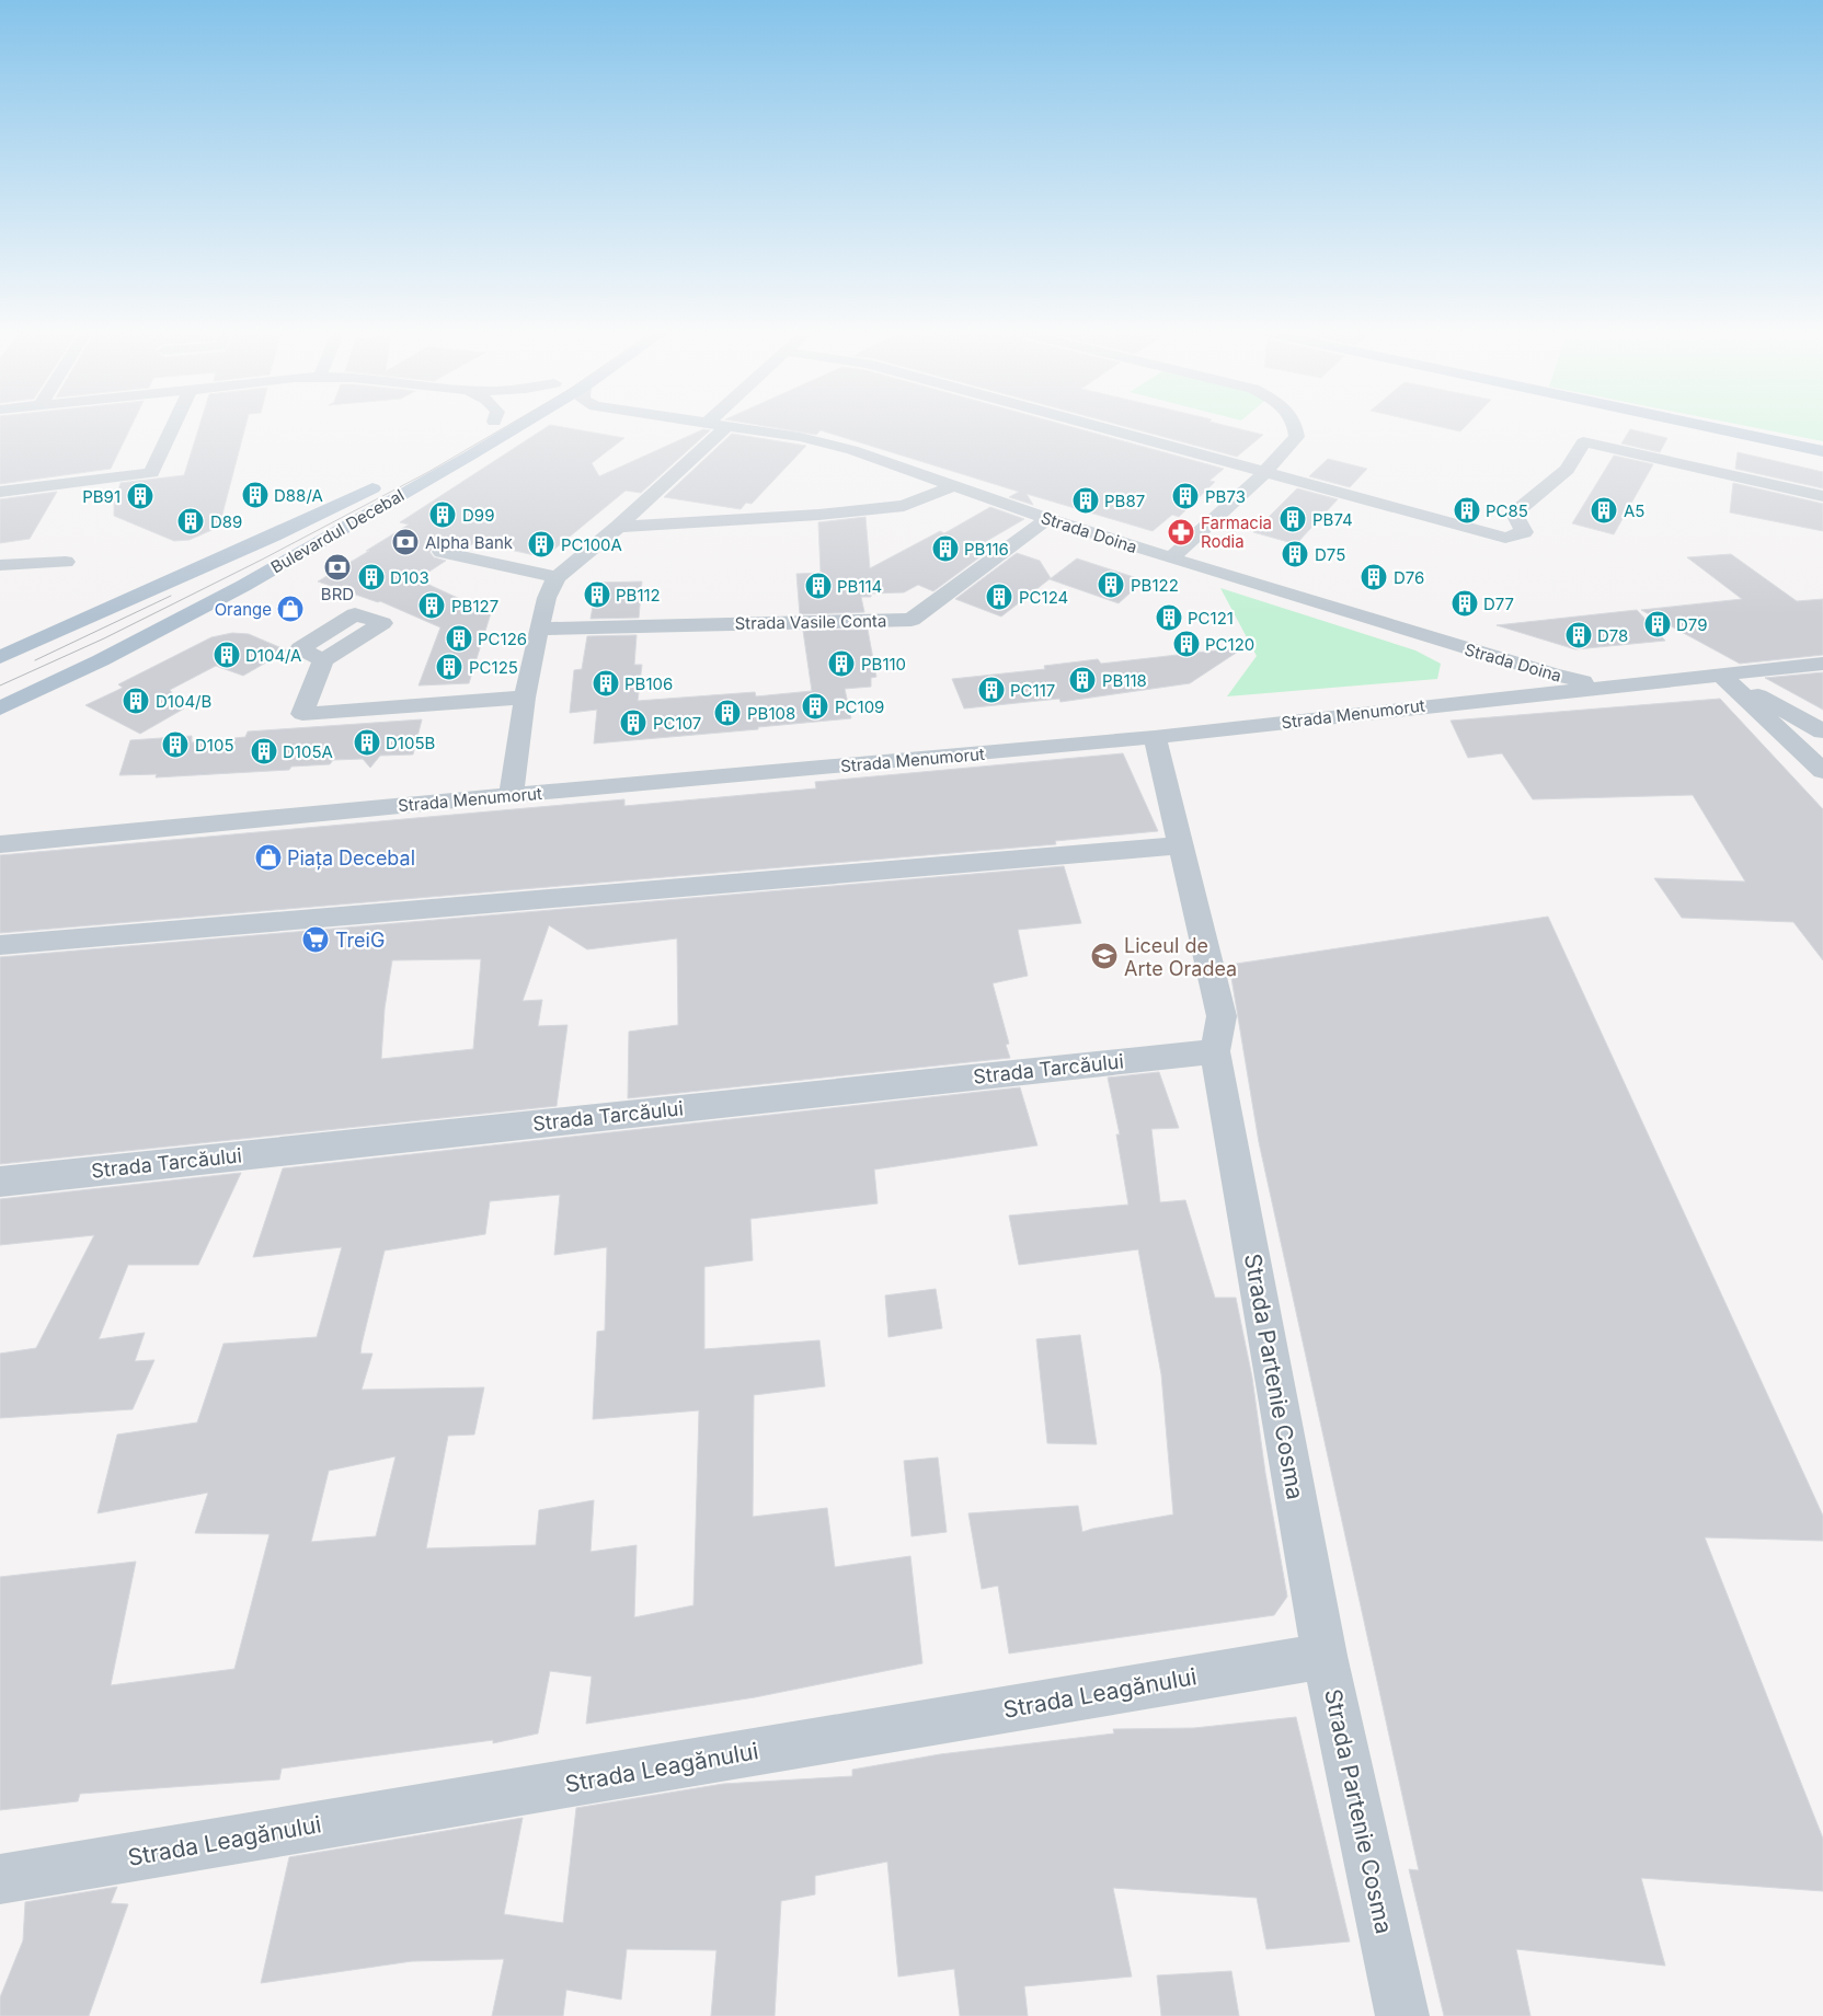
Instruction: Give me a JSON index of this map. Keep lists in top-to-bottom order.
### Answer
{
  "streets": {
    "main road": ["Bulevardul Decebal"],
    "street": [
      "Strada Doina",
      "Strada Vasile Conta",
      "Strada Menumorut",
      "Strada Tarcăului",
      "Strada Partenie Cosma",
      "Strada Leagănului"
    ]
  },
  "crossings": [
    ["Strada Doina", "Strada Vasile Conta"],
    ["Strada Doina", "Strada Menumorut"],
    ["Strada Menumorut", "Strada Partenie Cosma"],
    ["Strada Tarcăului", "Strada Partenie Cosma"],
    ["Strada Partenie Cosma", "Strada Leagănului"]
  ],
  "places": {
    "building": [
      "D88/A",
      "PB91",
      "PB73",
      "PB87",
      "PC85",
      "A5",
      "D99",
      "PB74",
      "D89",
      "PC100A",
      "PB116",
      "D75",
      "D103",
      "D76",
      "PB122",
      "PB114",
      "PB112",
      "PC124",
      "D77",
      "PB127",
      "PC121",
      "D79",
      "D78",
      "PC126",
      "PC120",
      "D104/A",
      "PB110",
      "PC125",
      "PB118",
      "PB106",
      "PC117",
      "D104/B",
      "PC109",
      "PB108",
      "PC107",
      "D105B",
      "D105",
      "D105A"
    ],
    "pharmacy": ["Farmacia Rodia"],
    "bank": ["Alpha Bank", "BRD"],
    "shop": ["Orange", "Piața Decebal"],
    "supermarket": ["TreiG"],
    "school or university": ["Liceul de Arte Oradea"]
  }
}
